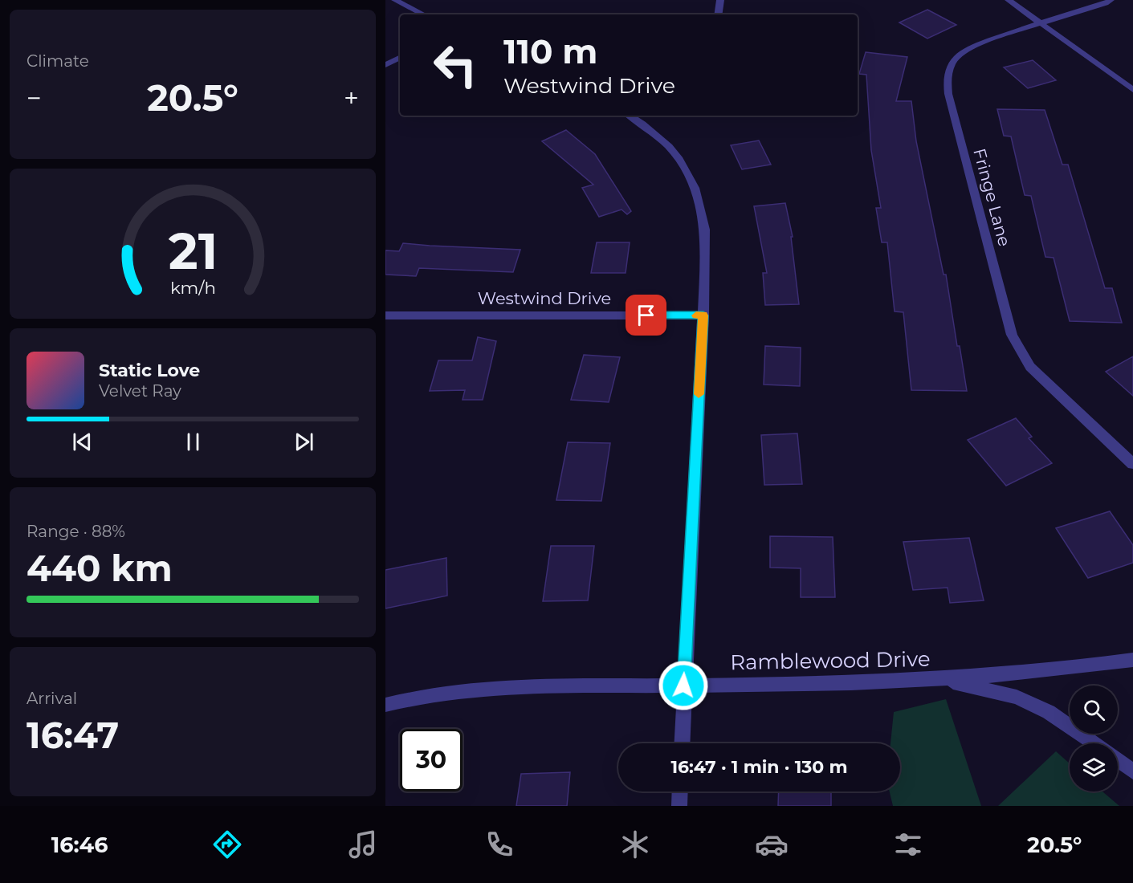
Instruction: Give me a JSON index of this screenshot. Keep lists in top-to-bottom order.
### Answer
{
  "streets": {
    "street": ["Fringe Lane", "Westwind Drive", "Ramblewood Drive"]
  },
  "page": {
    "tile": [
      "Climate",
      ["Range · 88%", "440 km"],
      ["Arrival", "16:47"]
    ],
    "turn": ["110 m", "Westwind Drive"],
    "heat": ["−", "20.5°", "+"],
    "song": ["Static Love", "Velvet Ray"],
    "limit": "30",
    "trip": "16:47 · 1 min · 130 m",
    "tabs": ["16:46", "20.5°"],
    "gauge": ["21", "km/h"]
  }
}
